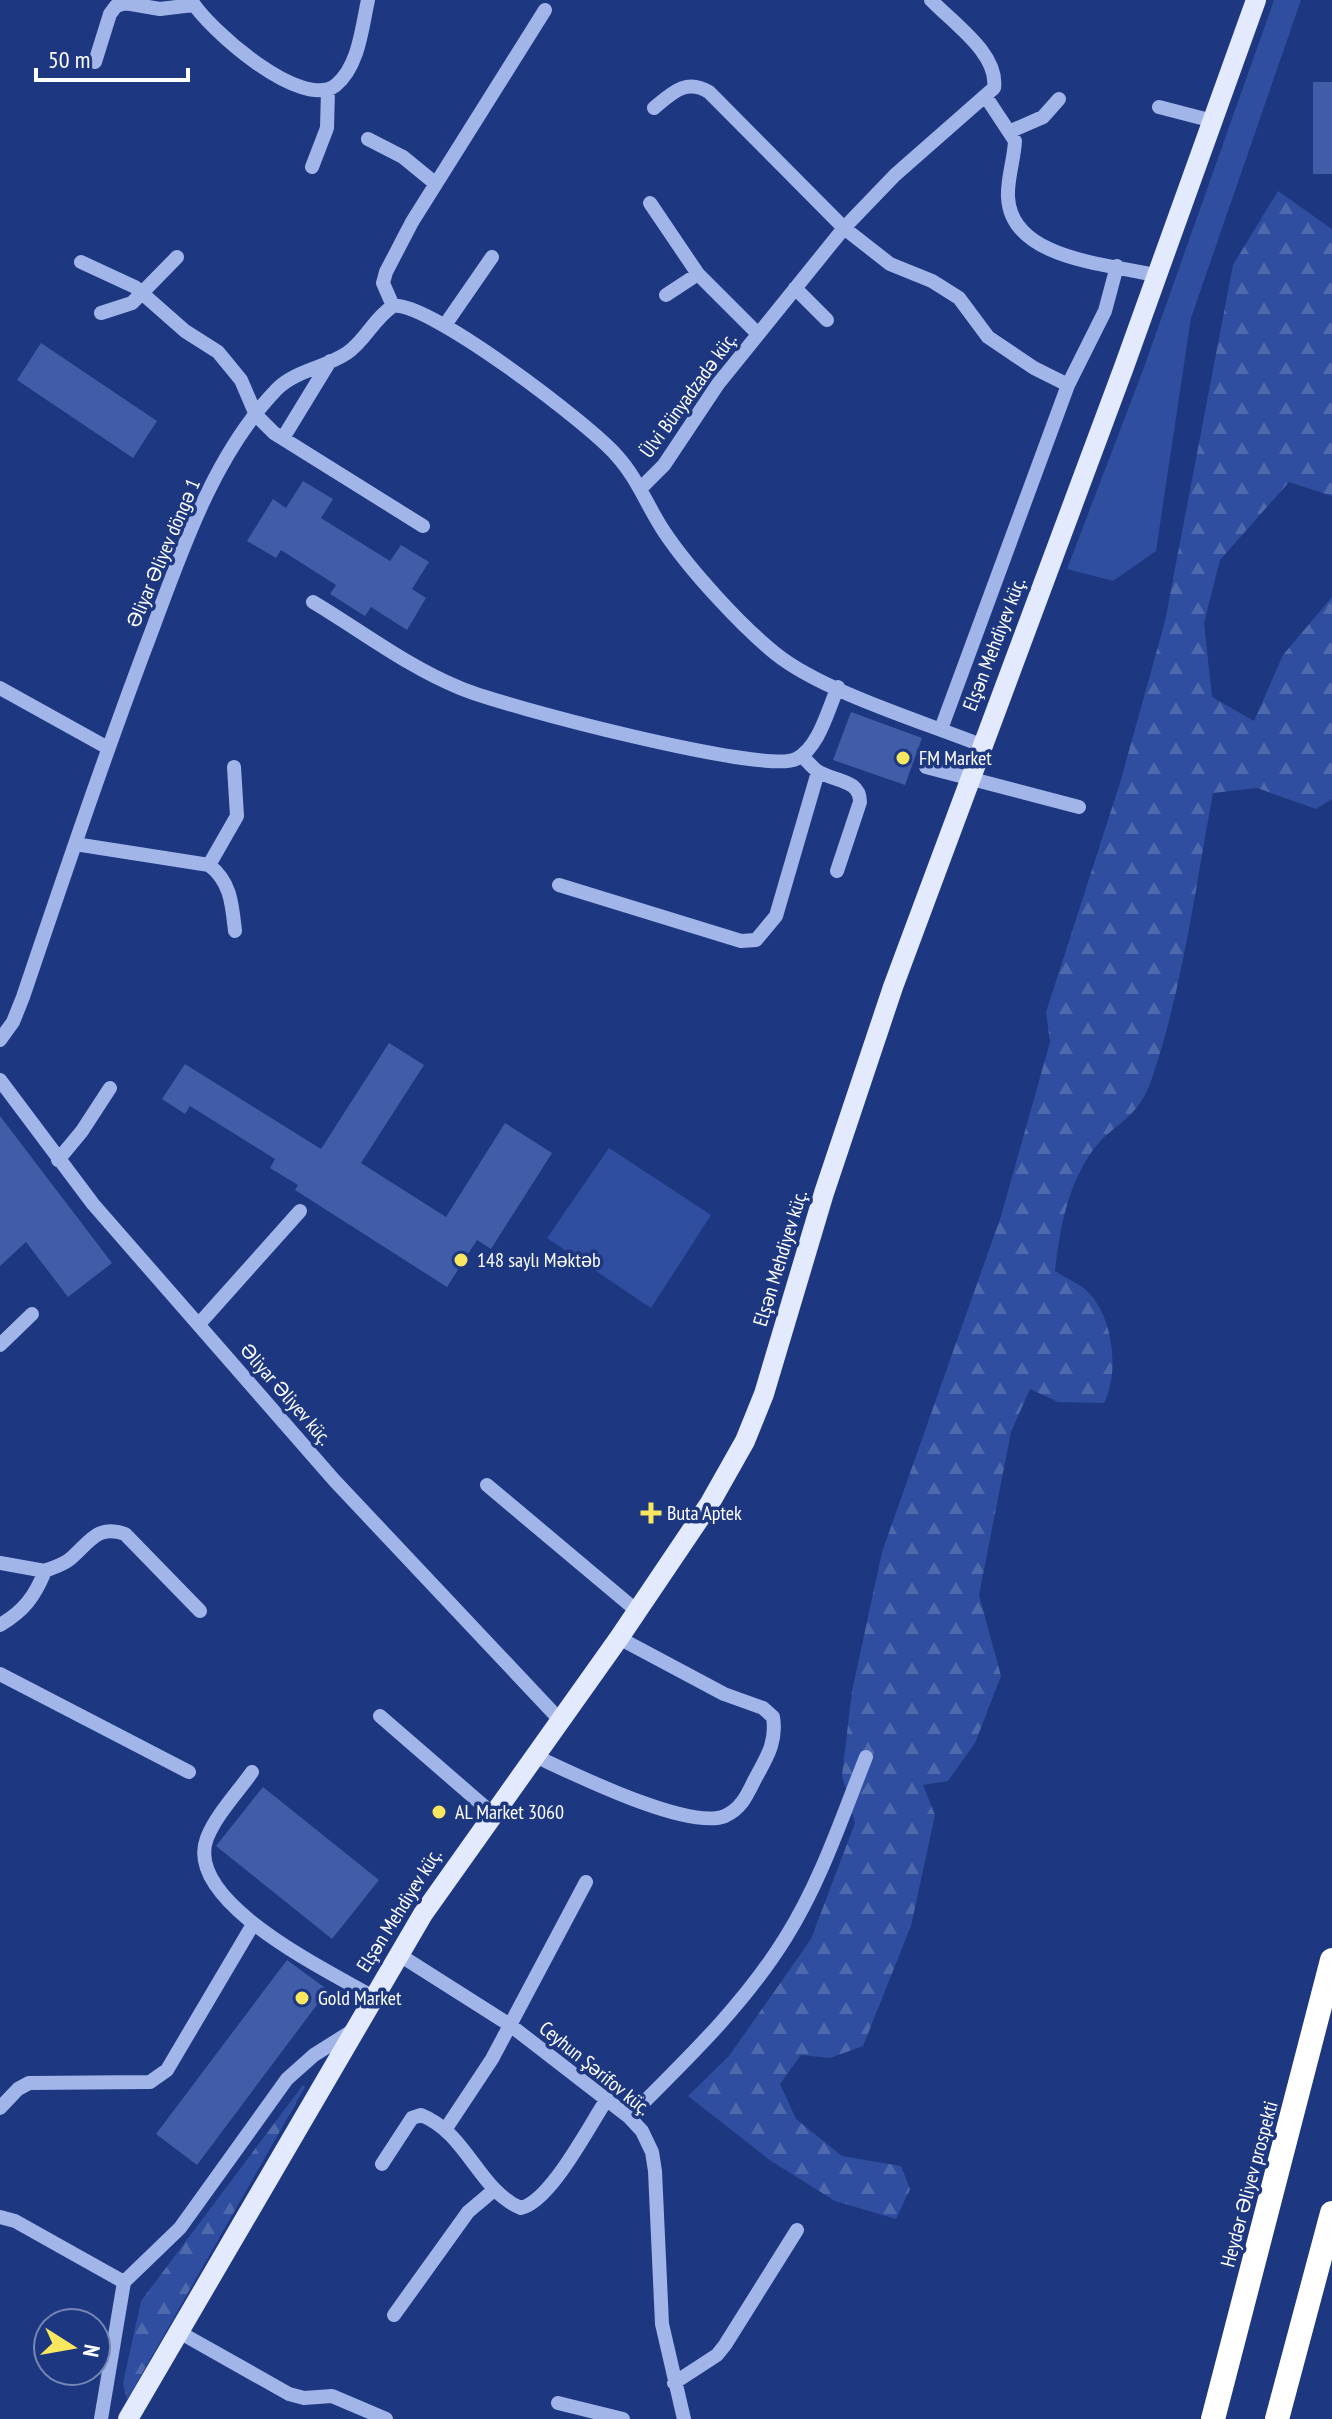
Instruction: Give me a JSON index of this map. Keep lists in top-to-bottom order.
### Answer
{
  "streets": {
    "highway": ["Heydər Əliyev prospekti"],
    "main road": ["Elşən Mehdiyev küç."],
    "street": [
      "Ülvi Bünyadzadə küç.",
      "Əliyar Əliyev döngə 1",
      "Əliyar Əliyev küç.",
      "Ceyhun Şərifov küç."
    ]
  },
  "crossings": [
    ["Ülvi Bünyadzadə küç.", "Elşən Mehdiyev küç."],
    ["Elşən Mehdiyev küç.", "Əliyar Əliyev küç."],
    ["Elşən Mehdiyev küç.", "Ceyhun Şərifov küç."]
  ],
  "places": {
    "other": [
      "FM Market",
      "148 saylı Məktəb",
      "AL Market 3060",
      "Gold Market"
    ],
    "health": ["Buta Aptek"]
  },
  "scale_bar": "50 m",
  "north": "right"
}
